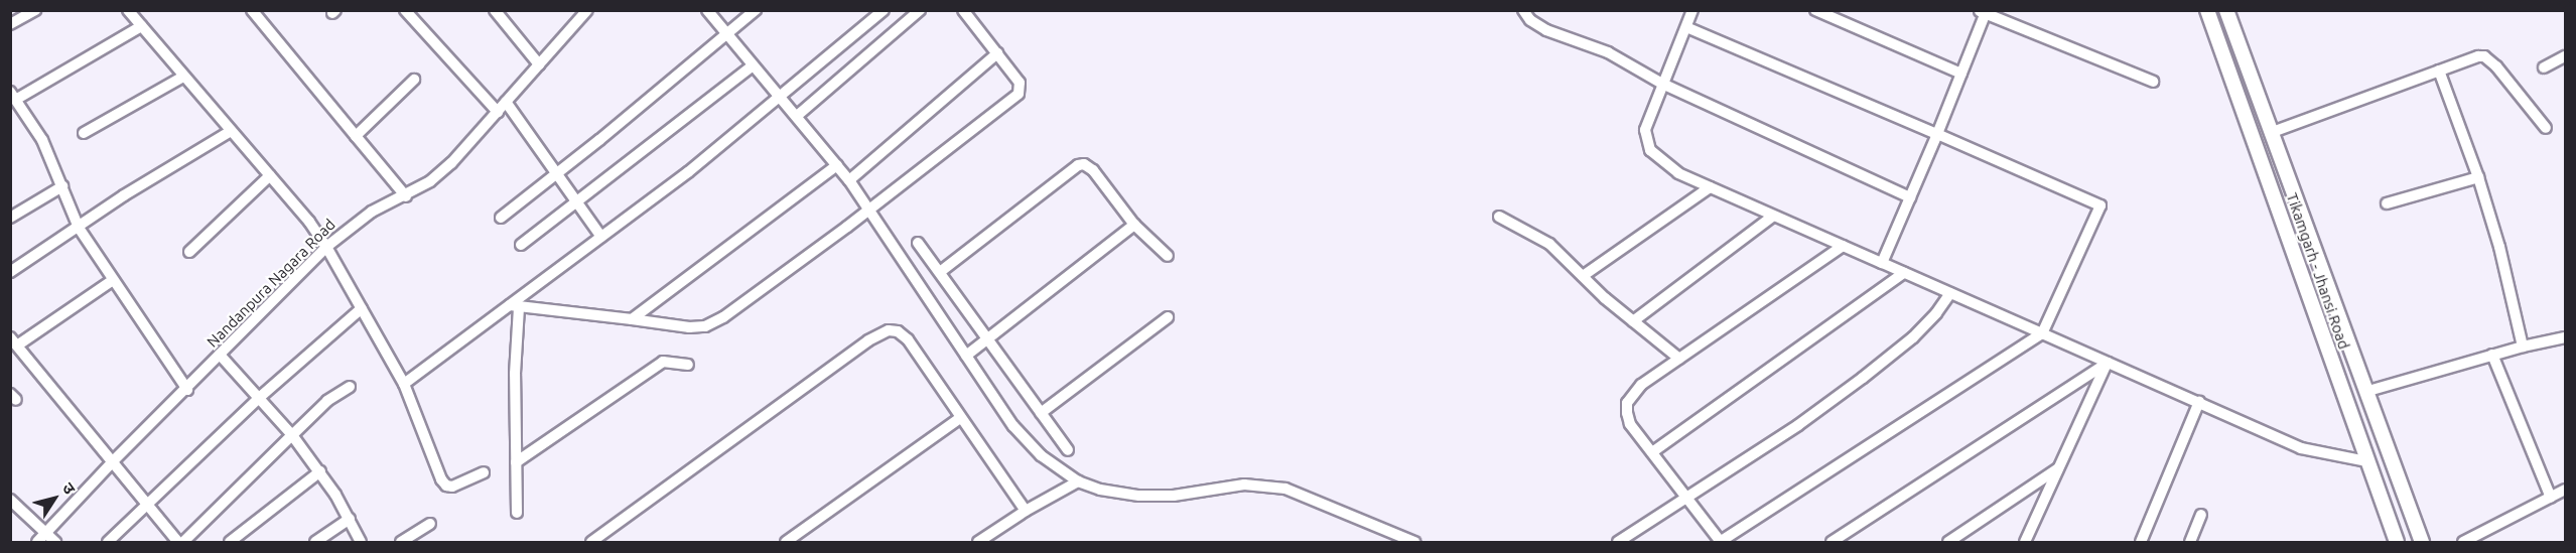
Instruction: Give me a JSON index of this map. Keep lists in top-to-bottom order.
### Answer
{
  "streets": {
    "street": ["Tikamgarh - Jhansi Road", "Nandanpura Nagara Road"]
  },
  "north": "top right"
}
